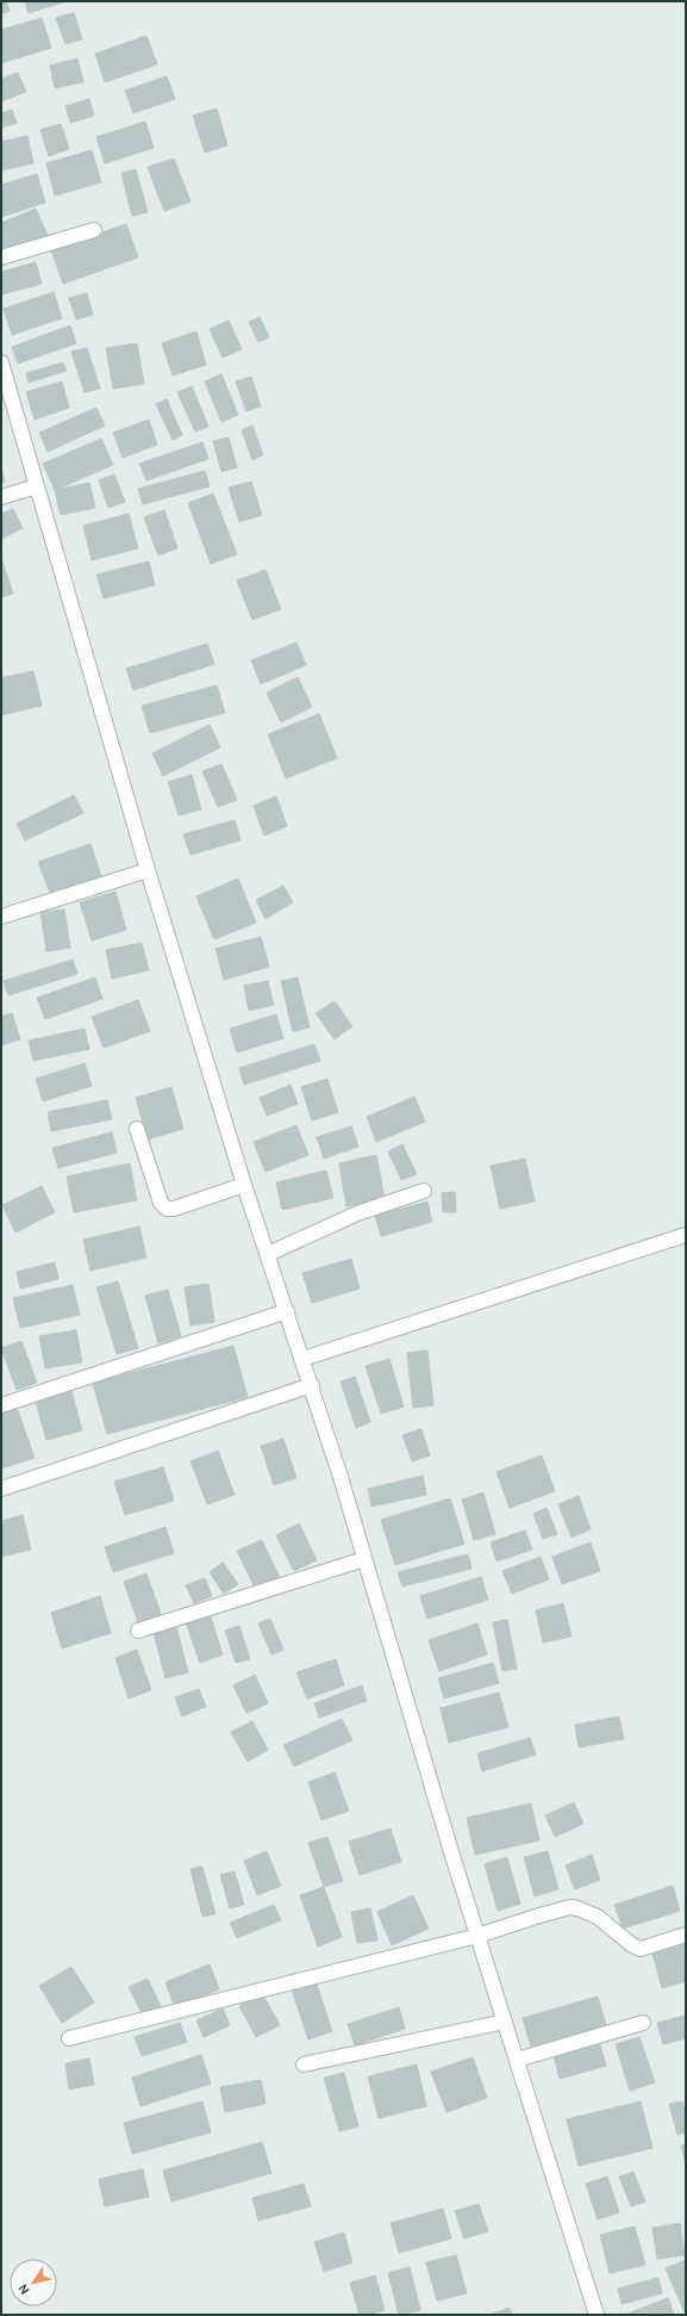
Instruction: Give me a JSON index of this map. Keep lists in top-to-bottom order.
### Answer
{
  "north": "bottom left"
}
